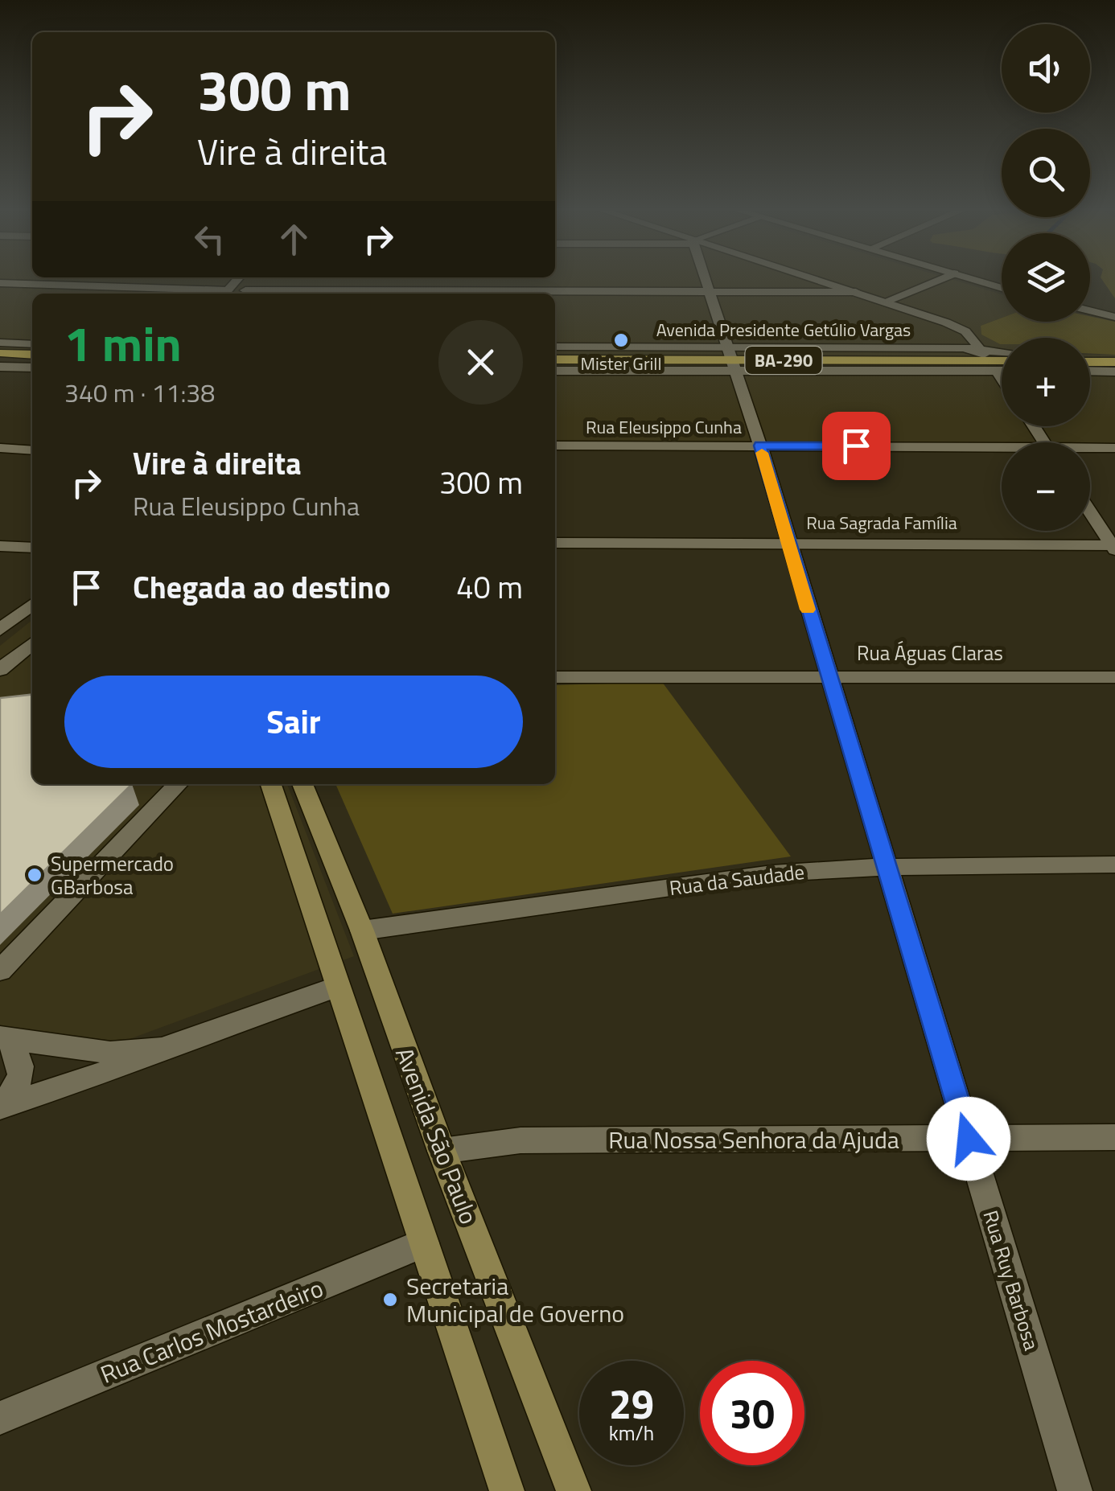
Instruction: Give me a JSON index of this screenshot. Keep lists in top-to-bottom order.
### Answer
{
  "streets": {
    "main road": ["Avenida Presidente Getúlio Vargas", "BA-290", "Avenida São Paulo"],
    "street": [
      "Rua Eleusippo Cunha",
      "Rua Sagrada Família",
      "Rua Águas Claras",
      "Rua da Saudade",
      "Rua Nossa Senhora da Ajuda",
      "Rua Ruy Barbosa",
      "Rua Carlos Mostardeiro"
    ]
  },
  "crossings": [
    ["Avenida Presidente Getúlio Vargas", "Rua Ruy Barbosa"],
    ["Rua Eleusippo Cunha", "Rua Ruy Barbosa"],
    ["Rua Sagrada Família", "Rua Ruy Barbosa"],
    ["Rua Águas Claras", "Rua Ruy Barbosa"],
    ["Rua da Saudade", "Avenida São Paulo"],
    ["Rua da Saudade", "Rua Ruy Barbosa"],
    ["Avenida São Paulo", "Rua Nossa Senhora da Ajuda"],
    ["Avenida São Paulo", "Rua Carlos Mostardeiro"],
    ["Rua Nossa Senhora da Ajuda", "Rua Ruy Barbosa"]
  ],
  "places": ["Mister Grill", "Supermercado GBarbosa", "Secretaria Municipal de Governo"],
  "page": {
    "map_buttons": ["+", "−"],
    "turn": ["300 m", "Vire à direita"],
    "heading": ["1 min", "340 m · 11:38"],
    "list": [
      {
        "name": "Vire à direita",
        "note": "Rua Eleusippo Cunha",
        "value": "300 m"
      },
      {
        "name": "Chegada ao destino",
        "value": "40 m"
      }
    ],
    "buttons": "Sair",
    "speed": "29 km/h",
    "limit": "30"
  }
}
